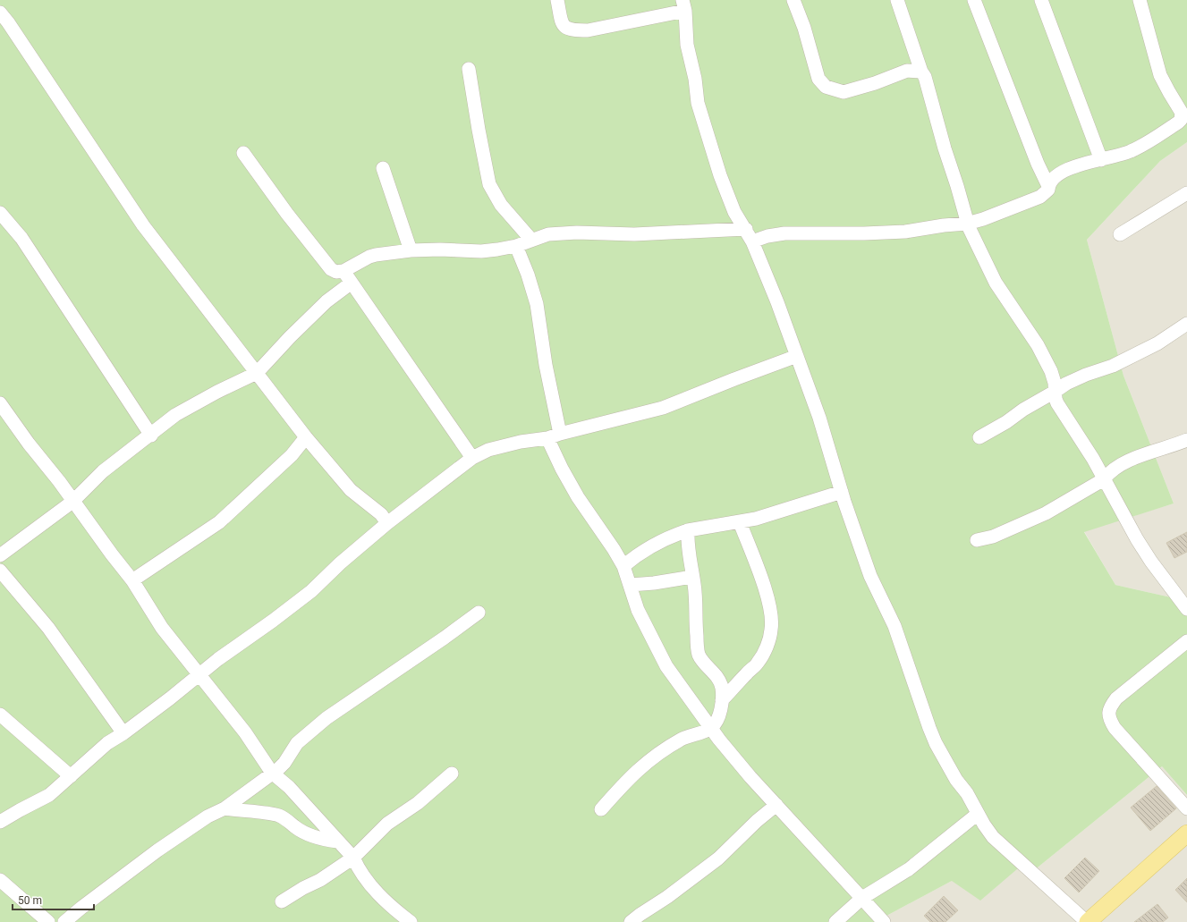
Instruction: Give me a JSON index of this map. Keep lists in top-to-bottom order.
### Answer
{
  "scale_bar": "50 m"
}
